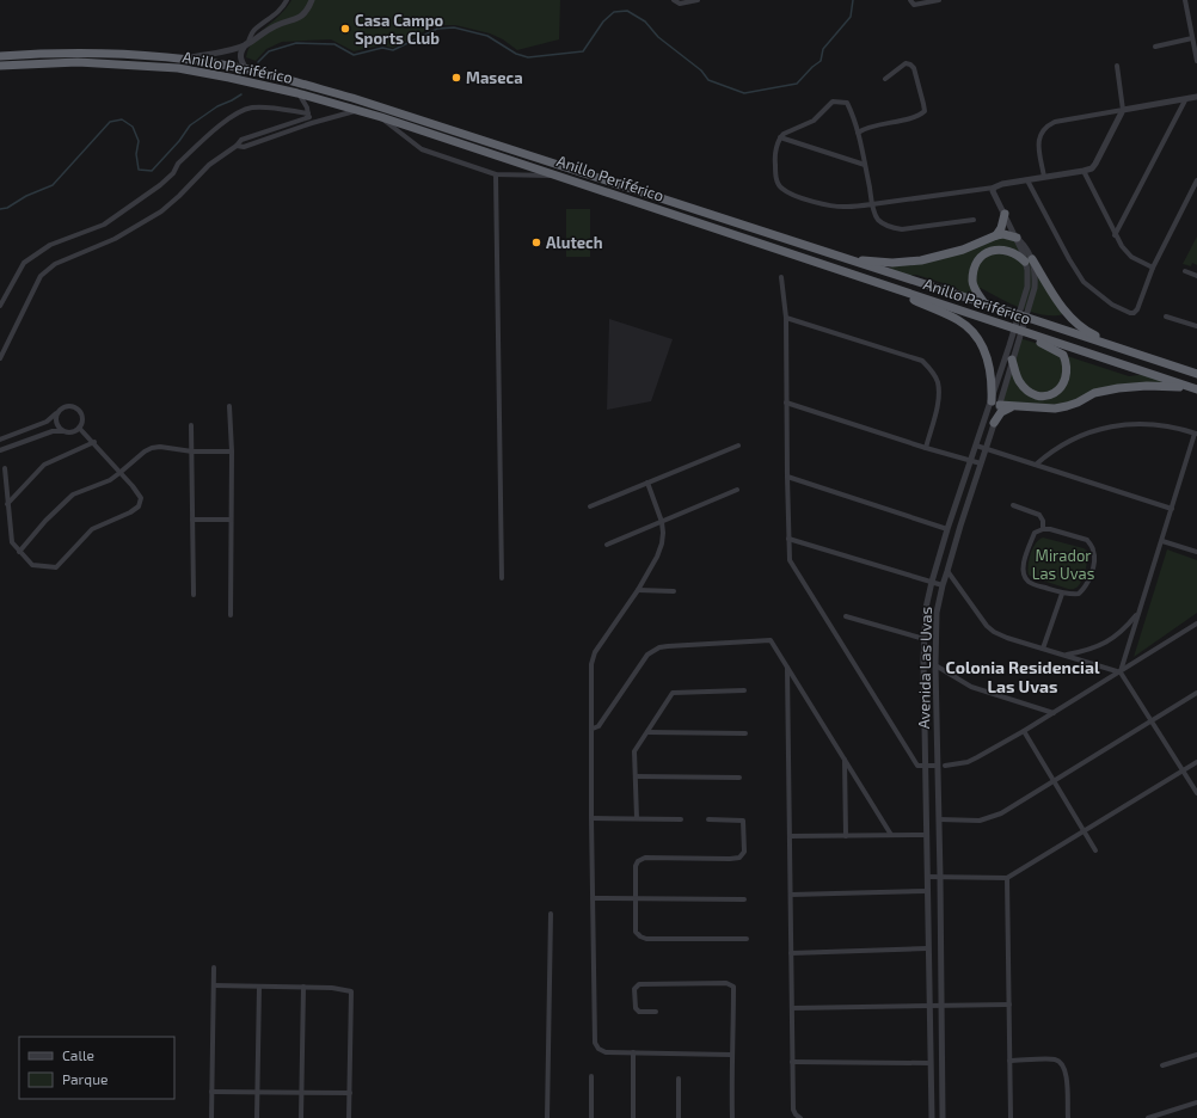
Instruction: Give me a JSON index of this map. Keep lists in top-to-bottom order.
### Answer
{
  "streets": {
    "highway": ["Anillo Periférico"],
    "street": ["Avenida Las Uvas"]
  },
  "districts": ["Colonia Residencial Las Uvas"],
  "parks": ["Mirador Las Uvas"],
  "places": ["Casa Campo Sports Club", "Maseca", "Alutech"],
  "legend": ["Calle", "Parque"]
}
